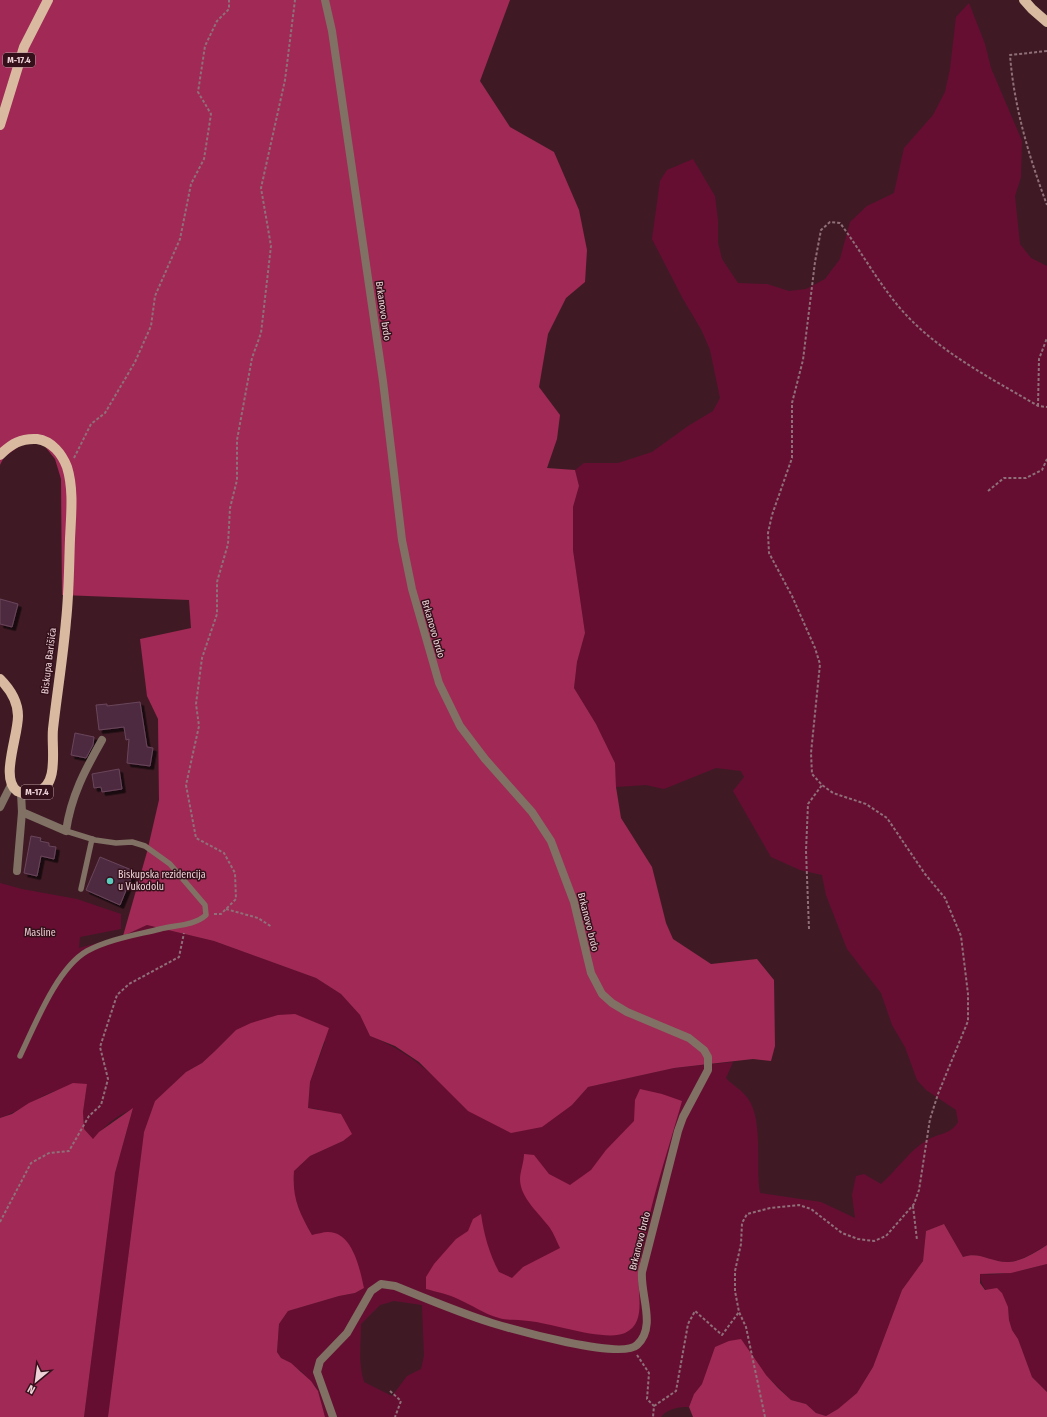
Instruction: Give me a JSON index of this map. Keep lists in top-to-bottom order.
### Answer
{
  "streets": {
    "main road": ["M-17.4", "Biskupa Barišića"],
    "street": ["Brkanovo brdo"]
  },
  "crossings": [
    ["M-17.4", "Biskupa Barišića"]
  ],
  "parks": ["Masline"],
  "places": ["Biskupska rezidencija u Vukodolu"],
  "north": "bottom left"
}
